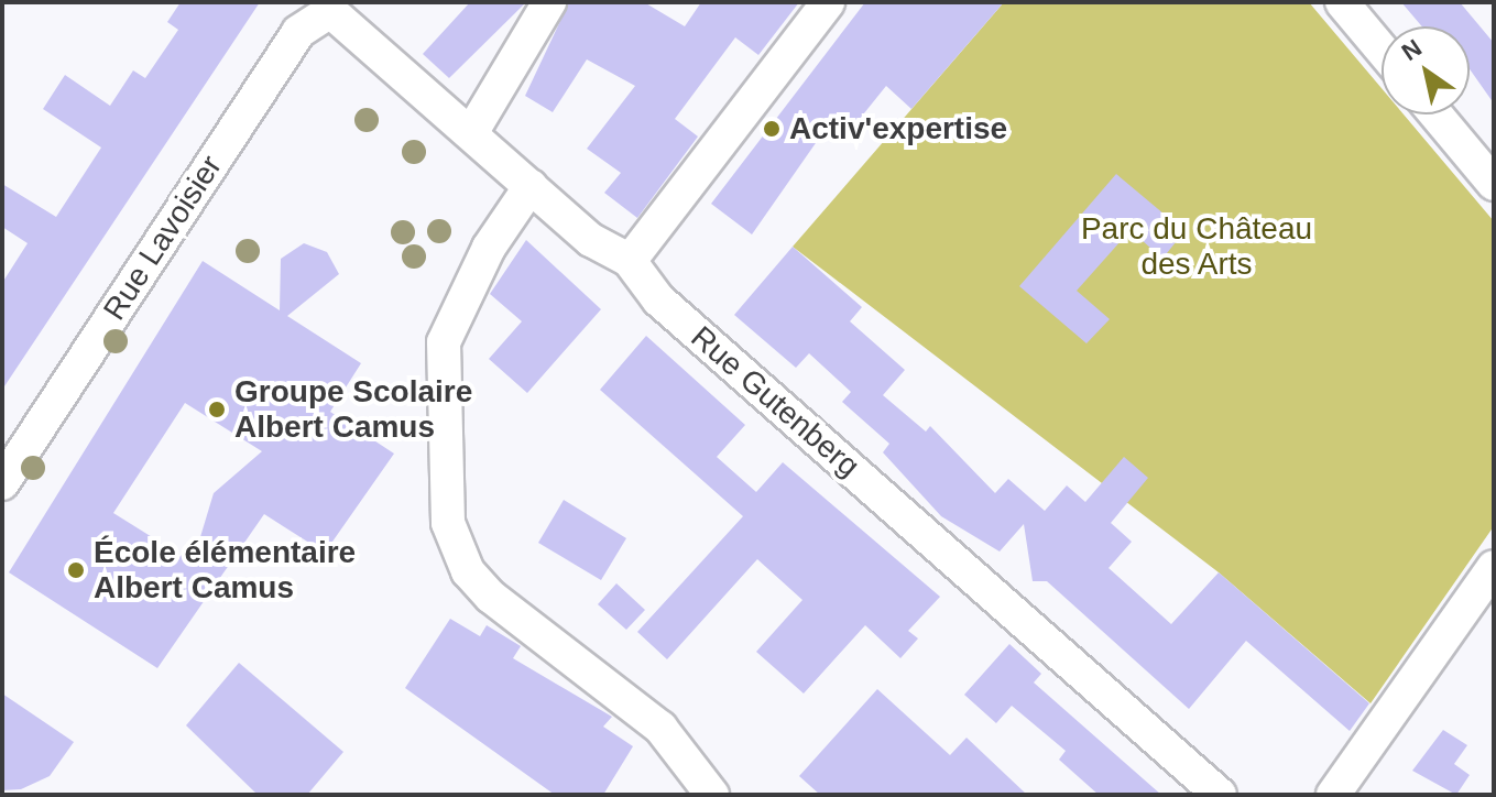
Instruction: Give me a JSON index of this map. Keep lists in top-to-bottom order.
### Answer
{
  "streets": {
    "street": ["Rue Lavoisier", "Rue Gutenberg"]
  },
  "crossings": [
    ["Rue Lavoisier", "Rue Gutenberg"]
  ],
  "parks": ["Parc du Château des Arts"],
  "places": ["Activ'expertise", "Groupe Scolaire Albert Camus", "École élémentaire Albert Camus"],
  "north": "top left"
}
